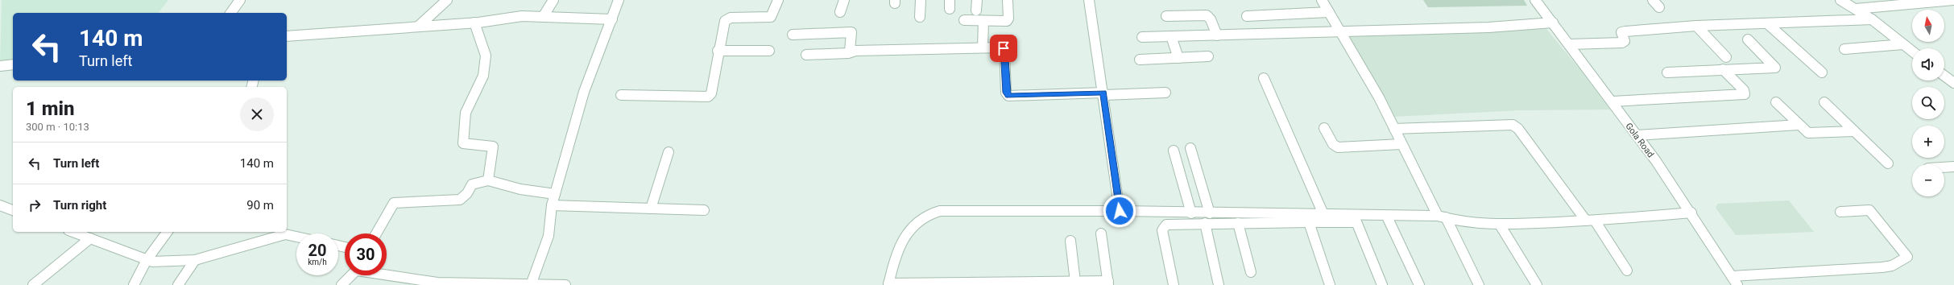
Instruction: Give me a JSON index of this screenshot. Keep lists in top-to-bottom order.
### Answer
{
  "streets": {
    "street": ["Gola Road"]
  },
  "north": "top",
  "page": {
    "map_buttons": ["+", "−"],
    "turn": ["140 m", "Turn left"],
    "heading": ["1 min", "300 m · 10:13"],
    "list": [
      {
        "name": "Turn left",
        "value": "140 m"
      },
      {
        "name": "Turn right",
        "value": "90 m"
      }
    ],
    "speed": "20 km/h",
    "limit": "30"
  }
}
